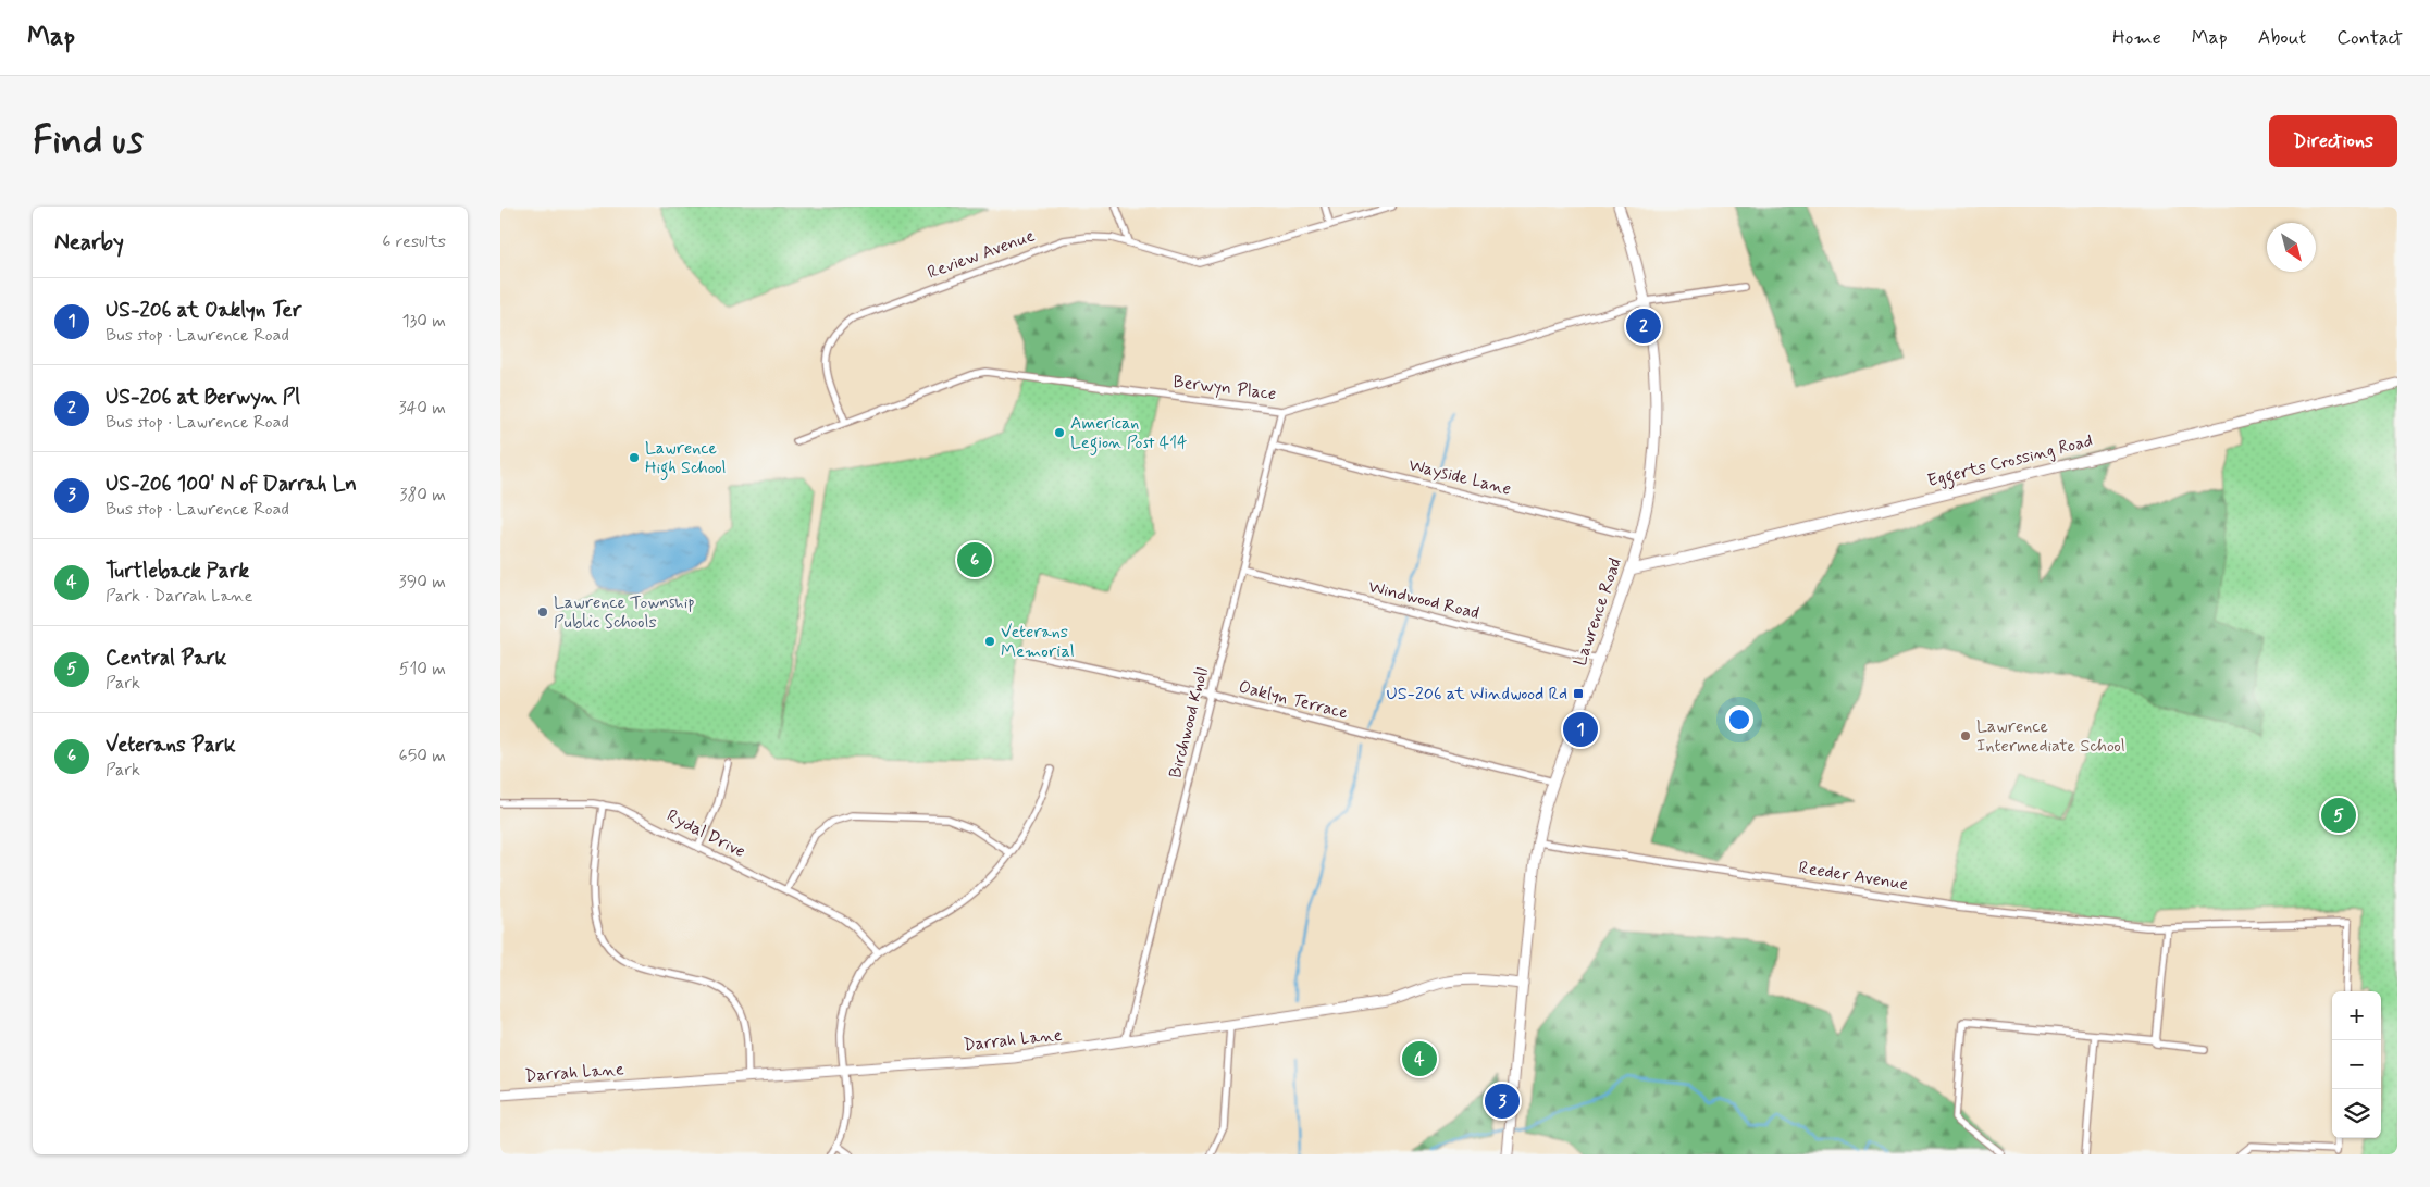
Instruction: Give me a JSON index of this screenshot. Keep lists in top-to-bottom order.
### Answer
{
  "streets": {
    "street": [
      "Review Avenue",
      "Berwyn Place",
      "Eggerts Crossing Road",
      "Wayside Lane",
      "Windwood Road",
      "Lawrence Road",
      "Oaklyn Terrace",
      "Birchwood Knoll",
      "Rydal Drive",
      "Reeder Avenue",
      "Darrah Lane"
    ]
  },
  "crossings": [
    ["Review Avenue", "Berwyn Place"],
    ["Berwyn Place", "Lawrence Road"],
    ["Berwyn Place", "Birchwood Knoll"],
    ["Eggerts Crossing Road", "Lawrence Road"],
    ["Wayside Lane", "Lawrence Road"],
    ["Wayside Lane", "Birchwood Knoll"],
    ["Windwood Road", "Lawrence Road"],
    ["Windwood Road", "Birchwood Knoll"],
    ["Lawrence Road", "Oaklyn Terrace"],
    ["Lawrence Road", "Reeder Avenue"],
    ["Lawrence Road", "Darrah Lane"],
    ["Oaklyn Terrace", "Birchwood Knoll"],
    ["Birchwood Knoll", "Darrah Lane"]
  ],
  "places": {
    "other": [
      "American Legion Post 414",
      "Lawrence High School",
      "Lawrence Township Public Schools",
      "Veterans Memorial",
      "Lawrence Intermediate School"
    ],
    "transit": ["US-206 at Windwood Rd"]
  },
  "north": "bottom right",
  "page": {
    "header": "Map",
    "nav": [
      "Home",
      "Map",
      "About",
      "Contact"
    ],
    "buttons": "Directions",
    "title": "Find us",
    "heading": ["Nearby", "6 results"],
    "list": [
      {
        "mark": "1",
        "name": "US-206 at Oaklyn Ter",
        "note": "Bus stop · Lawrence Road",
        "value": "130 m"
      },
      {
        "mark": "2",
        "name": "US-206 at Berwyn Pl",
        "note": "Bus stop · Lawrence Road",
        "value": "340 m"
      },
      {
        "mark": "3",
        "name": "US-206 100' N of Darrah Ln",
        "note": "Bus stop · Lawrence Road",
        "value": "380 m"
      },
      {
        "mark": "4",
        "name": "Turtleback Park",
        "note": "Park · Darrah Lane",
        "value": "390 m"
      },
      {
        "mark": "5",
        "name": "Central Park",
        "note": "Park",
        "value": "510 m"
      },
      {
        "mark": "6",
        "name": "Veterans Park",
        "note": "Park",
        "value": "650 m"
      }
    ],
    "pins": [
      "2",
      "6",
      "1",
      "5",
      "4",
      "3"
    ],
    "map_buttons": ["+", "−"]
  }
}
